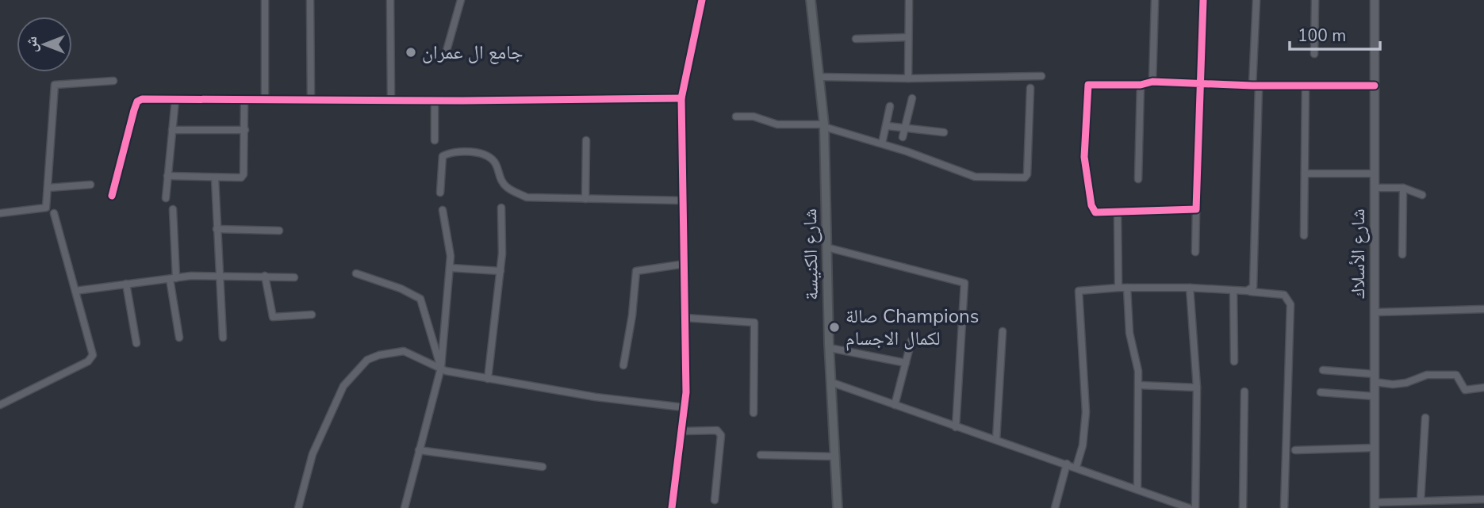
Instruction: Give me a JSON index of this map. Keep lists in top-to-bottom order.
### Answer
{
  "streets": {
    "main road": ["شارع الكنيسة"],
    "street": ["شارع الأسلاك"]
  },
  "places": ["جامع ال عمران", "صالة Champions لكمال الاجسام"],
  "scale_bar": "100 m",
  "north": "left"
}
